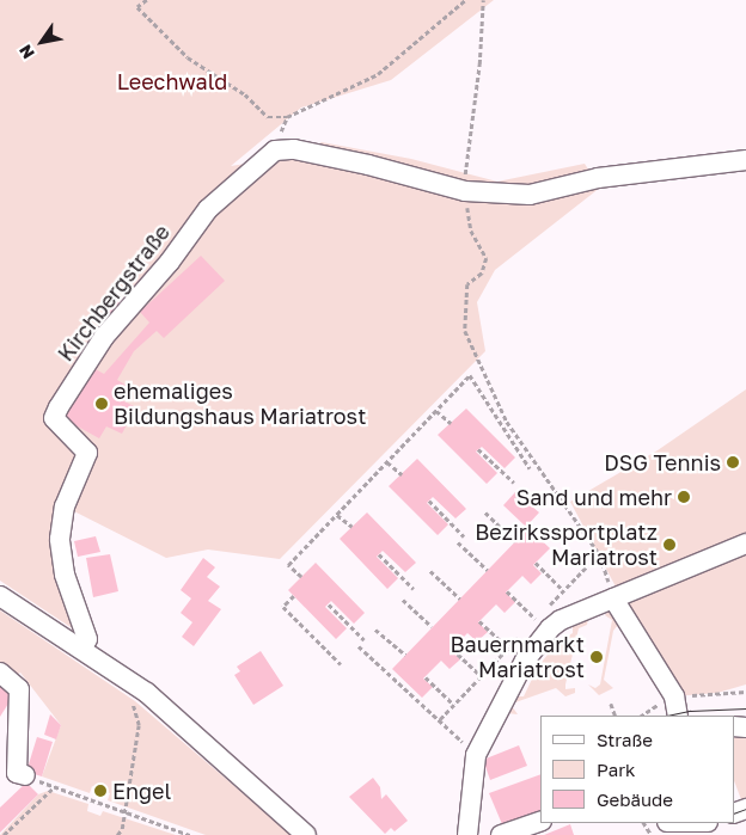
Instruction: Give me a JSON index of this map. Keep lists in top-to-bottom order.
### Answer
{
  "streets": {
    "street": ["Kirchbergstraße"]
  },
  "parks": ["Leechwald"],
  "places": [
    "ehemaliges Bildungshaus Mariatrost",
    "DSG Tennis",
    "Sand und mehr",
    "Bezirkssportplatz Mariatrost",
    "Bauernmarkt Mariatrost",
    "Engel"
  ],
  "legend": ["Straße", "Park", "Gebäude"],
  "north": "bottom left"
}
